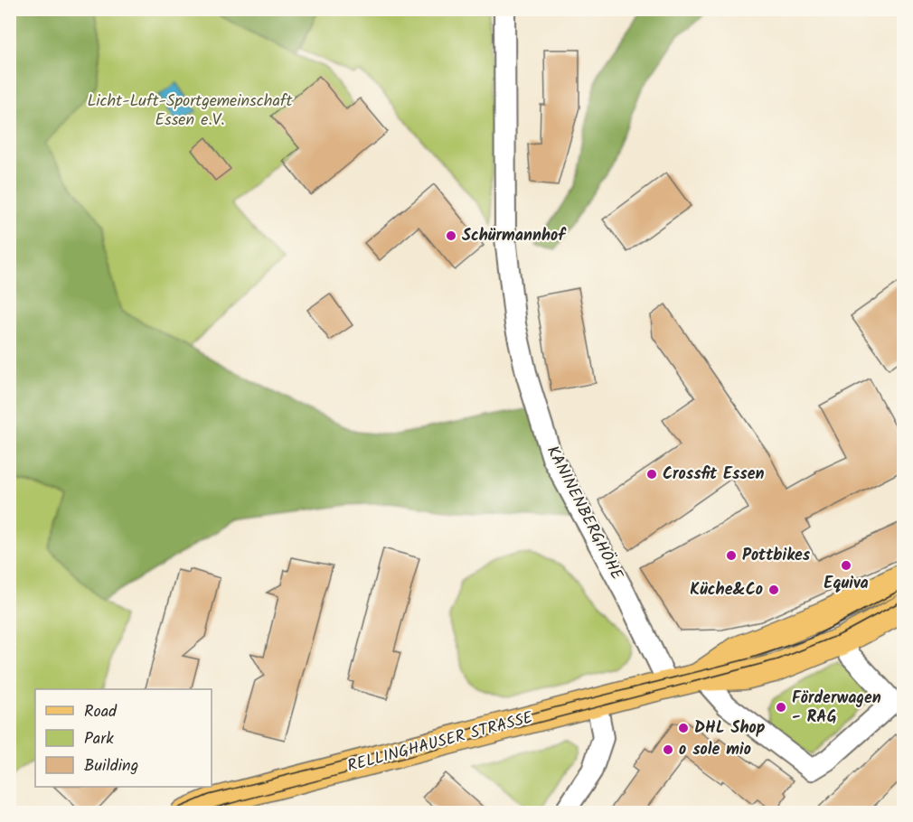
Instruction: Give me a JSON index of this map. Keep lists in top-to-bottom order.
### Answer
{
  "streets": {
    "main road": ["RELLINGHAUSER STRASSE"],
    "street": ["KANINENBERGHÖHE"]
  },
  "crossings": [
    ["KANINENBERGHÖHE", "RELLINGHAUSER STRASSE"]
  ],
  "parks": ["Licht-Luft-Sportgemeinschaft Essen e.V."],
  "places": [
    "Schürmannhof",
    "Crossfit Essen",
    "Pottbikes",
    "Equiva",
    "Küche&Co",
    "Förderwagen - RAG",
    "DHL Shop",
    "o sole mio"
  ],
  "legend": ["Road", "Park", "Building"]
}
